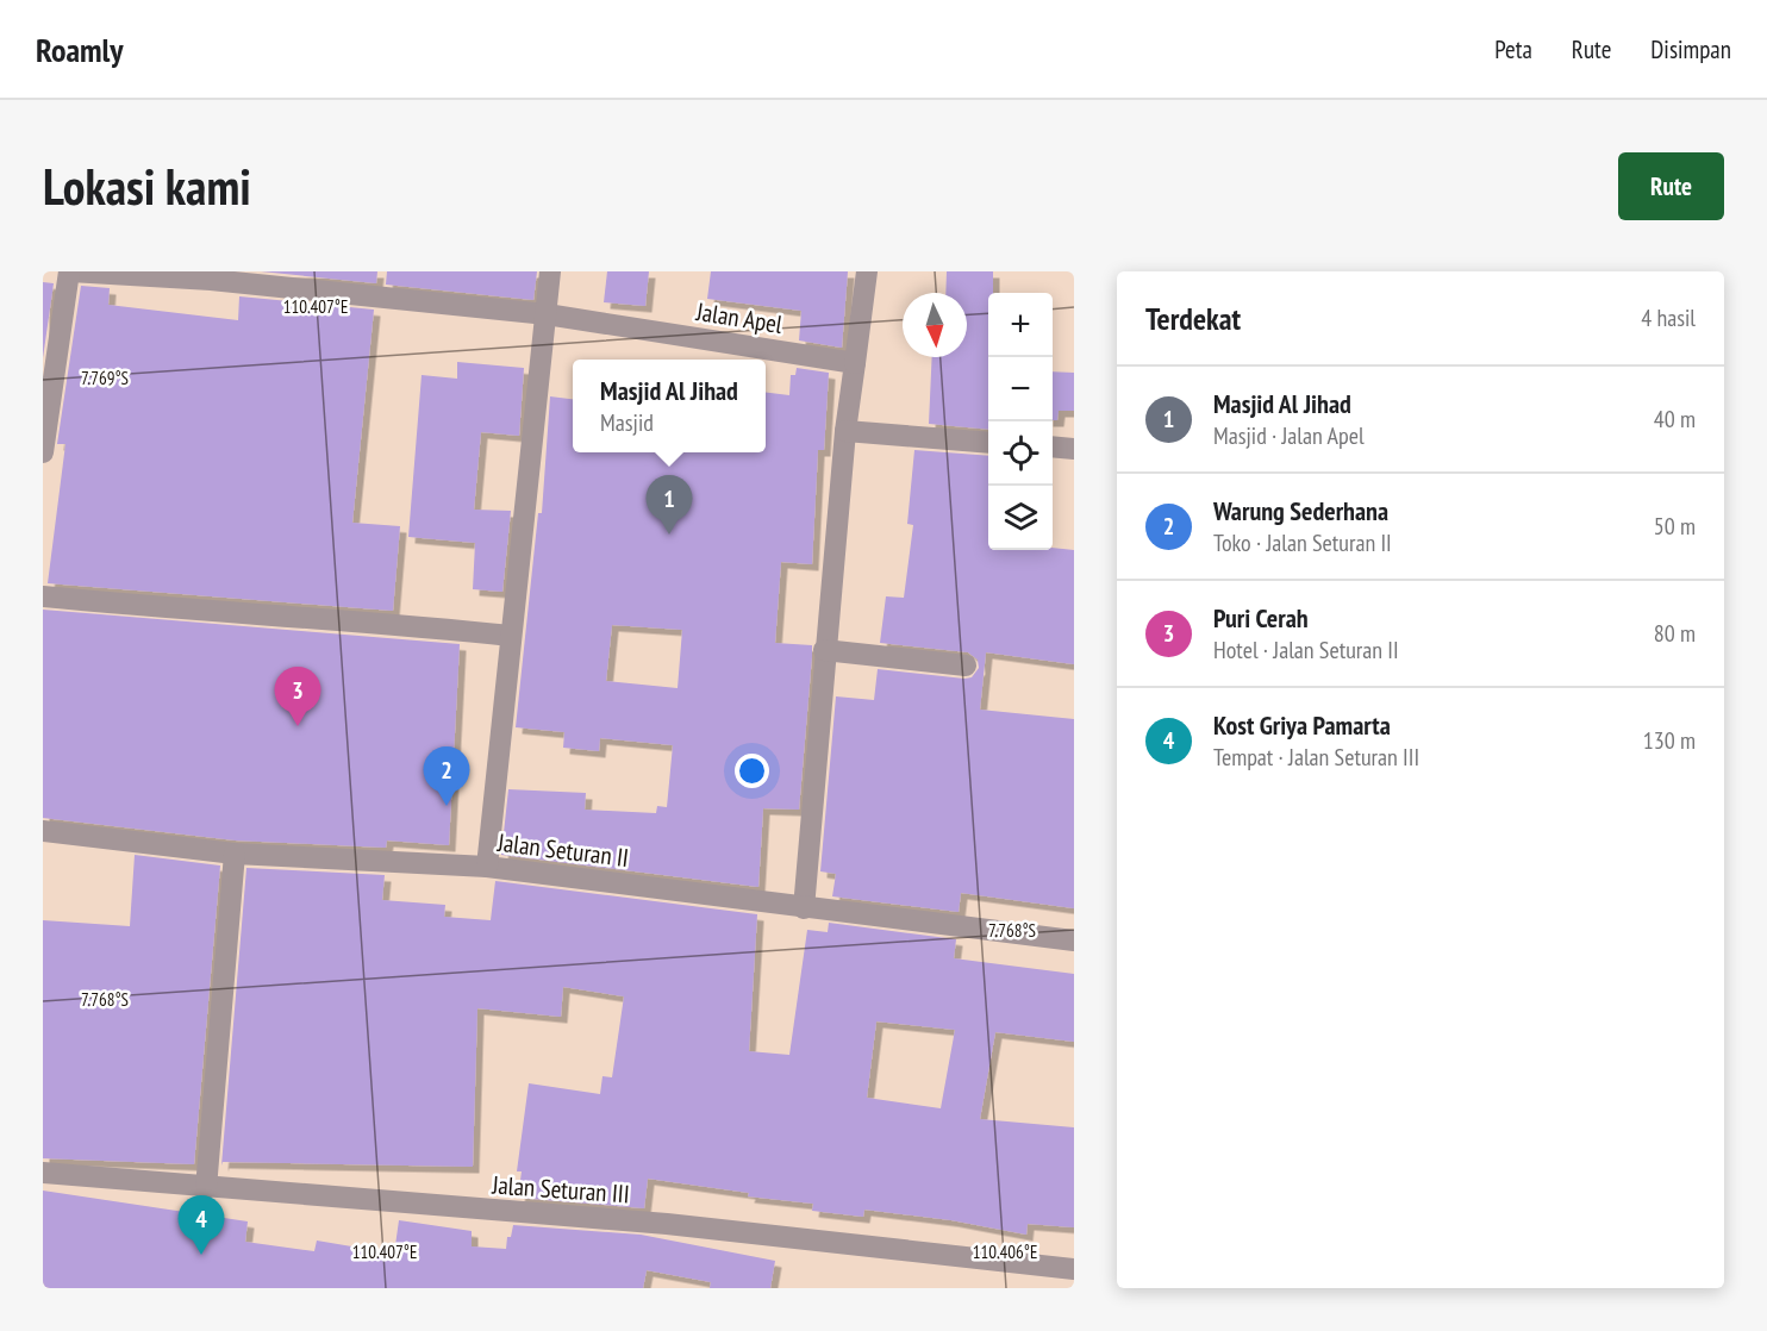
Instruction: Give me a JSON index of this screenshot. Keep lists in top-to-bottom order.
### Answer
{
  "streets": {
    "street": ["Jalan Apel", "Jalan Seturan II", "Jalan Seturan III"]
  },
  "north": "bottom",
  "page": {
    "header": "Roamly",
    "nav": ["Peta", "Rute", "Disimpan"],
    "buttons": "Rute",
    "title": "Lokasi kami",
    "heading": ["Terdekat", "4 hasil"],
    "map_buttons": ["+", "−"],
    "popup": ["Masjid Al Jihad", "Masjid"],
    "list": [
      {
        "mark": "1",
        "name": "Masjid Al Jihad",
        "note": "Masjid · Jalan Apel",
        "value": "40 m"
      },
      {
        "mark": "2",
        "name": "Warung Sederhana",
        "note": "Toko · Jalan Seturan II",
        "value": "50 m"
      },
      {
        "mark": "3",
        "name": "Puri Cerah",
        "note": "Hotel · Jalan Seturan II",
        "value": "80 m"
      },
      {
        "mark": "4",
        "name": "Kost Griya Pamarta",
        "note": "Tempat · Jalan Seturan III",
        "value": "130 m"
      }
    ],
    "pins": [
      "1",
      "3",
      "2",
      "4"
    ]
  },
  "coordinates": [
    "110.407°E",
    "7.769°S",
    "7.768°S",
    "110.406°E"
  ]
}
